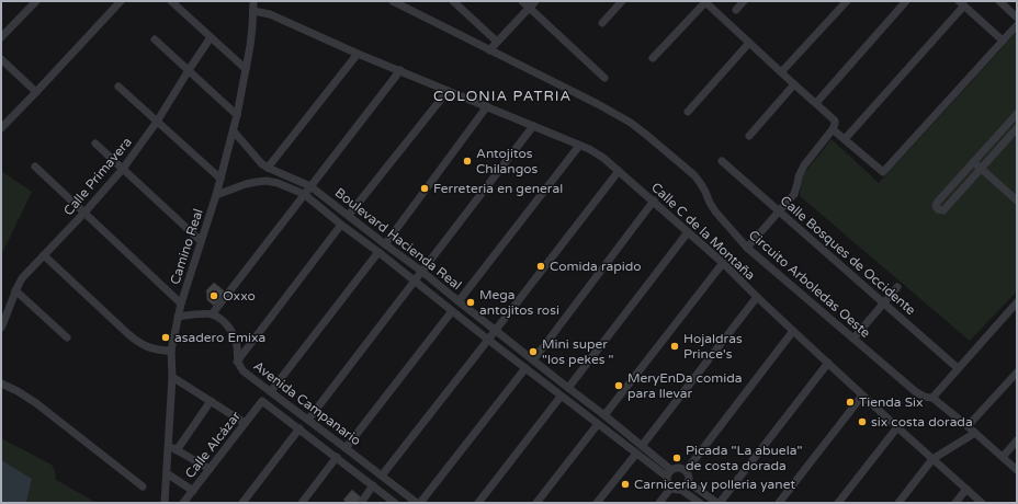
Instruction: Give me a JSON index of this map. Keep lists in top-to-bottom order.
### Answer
{
  "streets": {
    "street": [
      "Calle Primavera",
      "Calle C de la Montaña",
      "Boulevard Hacienda Real",
      "Camino Real",
      "Calle Bosques de Occidente",
      "Circuito Arboledas Oeste",
      "Avenida Campanario",
      "Calle Alcázar"
    ]
  },
  "crossings": [
    ["Calle C de la Montaña", "Camino Real"],
    ["Boulevard Hacienda Real", "Camino Real"],
    ["Avenida Campanario", "Calle Alcázar"]
  ],
  "districts": ["COLONIA PATRIA"],
  "places": [
    "Antojitos Chilangos",
    "Ferreteria en general",
    "Comida rapido",
    "Oxxo",
    "Mega antojitos rosi",
    "asadero Emixa",
    "Hojaldras Prince's",
    "Mini super \"los pekes \"",
    "MeryEnDa comida para llevar",
    "Tienda Six",
    "six costa dorada",
    "Picada \"La abuela\" de costa dorada",
    "Carniceria y polleria yanet"
  ]
}
